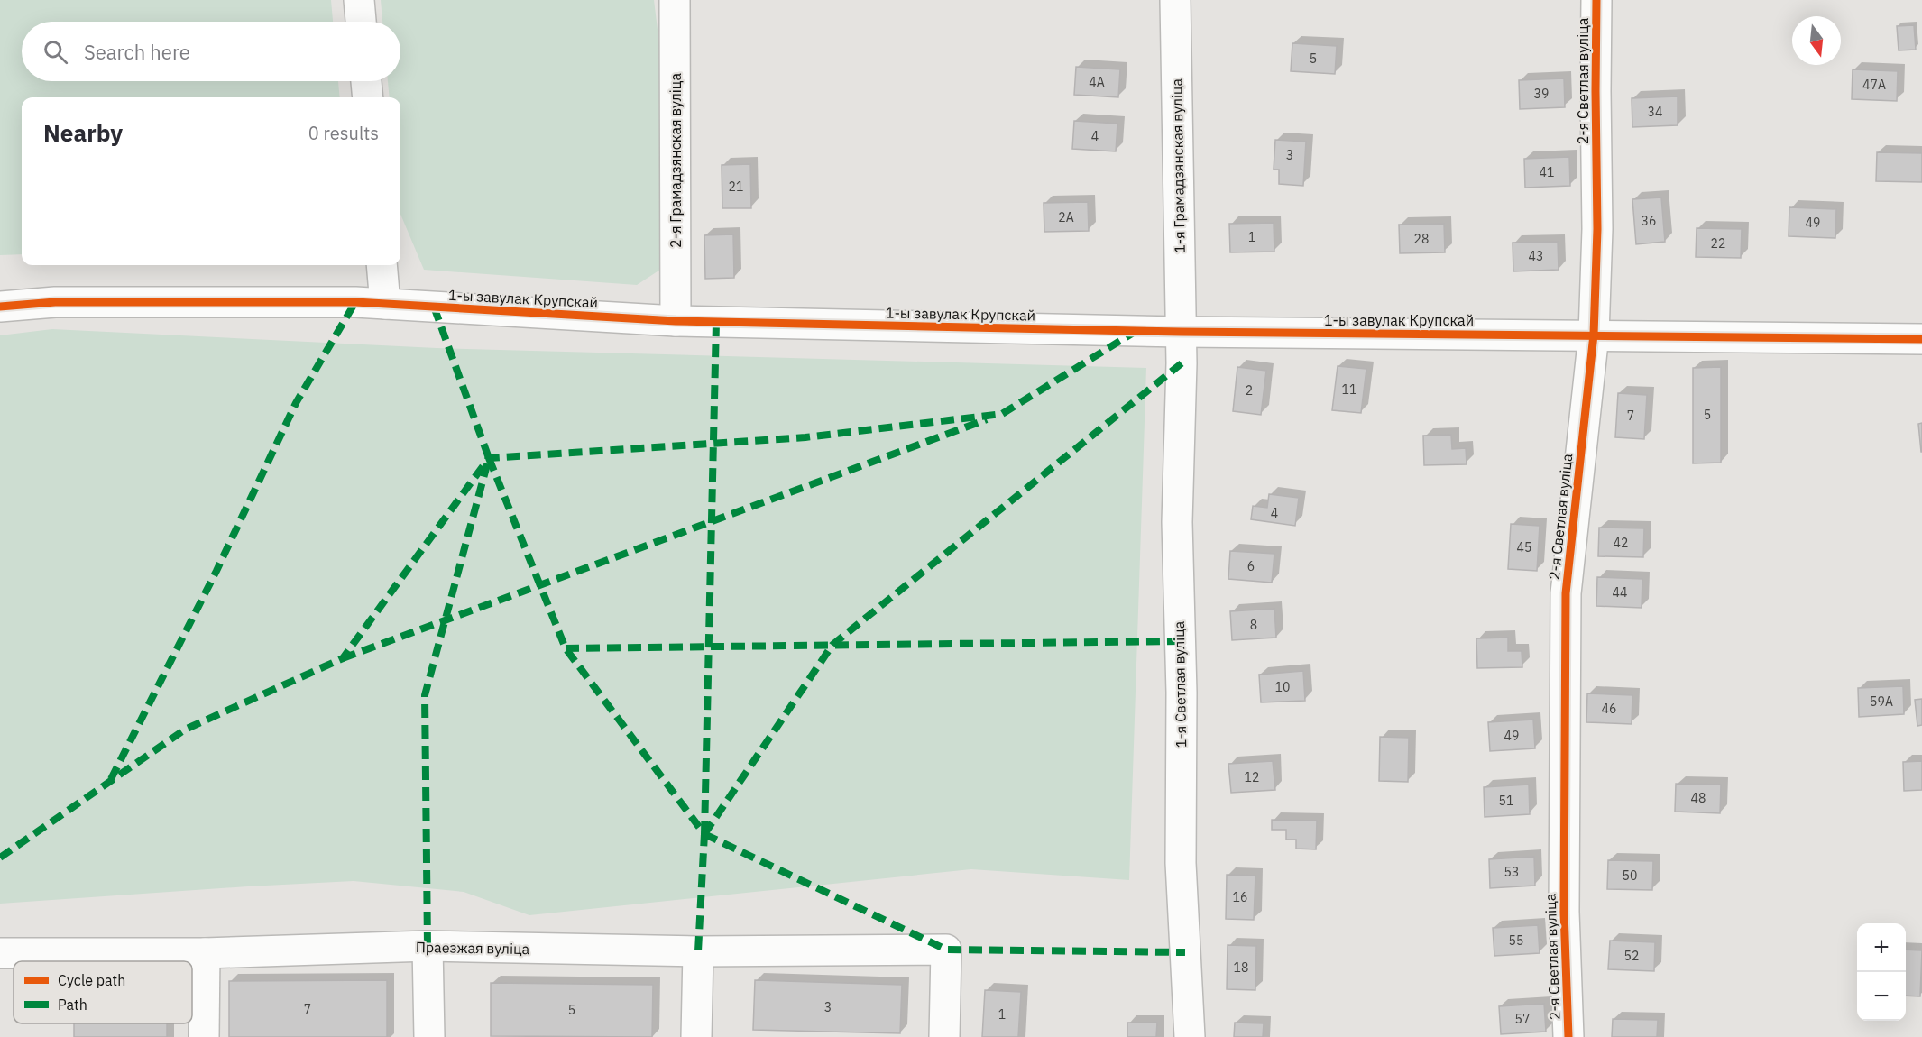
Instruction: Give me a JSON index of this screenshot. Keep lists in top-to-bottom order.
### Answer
{
  "streets": {
    "street": [
      "2-я Светлая вуліца",
      "2-я Грамадзянская вуліца",
      "1-я Грамадзянская вуліца",
      "1-ы завулак Крупскай",
      "1-я Светлая вуліца",
      "Праезжая вуліца"
    ]
  },
  "crossings": [
    ["2-я Светлая вуліца", "1-ы завулак Крупскай"],
    ["2-я Грамадзянская вуліца", "1-ы завулак Крупскай"],
    ["1-я Грамадзянская вуліца", "1-ы завулак Крупскай"],
    ["1-я Грамадзянская вуліца", "1-я Светлая вуліца"],
    ["1-ы завулак Крупскай", "1-я Светлая вуліца"]
  ],
  "house_numbers": [
    "5",
    "4А",
    "47А",
    "39",
    "34",
    "4",
    "3",
    "41",
    "21",
    "2А",
    "36",
    "49",
    "1",
    "28",
    "22",
    "43",
    "11",
    "2",
    "5",
    "7",
    "4",
    "42",
    "45",
    "6",
    "44",
    "8",
    "10",
    "59А",
    "46",
    "49",
    "12",
    "48",
    "51",
    "53",
    "50",
    "16",
    "55",
    "52",
    "18",
    "3",
    "7",
    "5",
    "1",
    "57"
  ],
  "legend": ["Cycle path", "Path"],
  "north": "bottom",
  "page": {
    "search": "Search here",
    "heading": ["Nearby", "0 results"],
    "map_buttons": ["+", "−"]
  }
}
